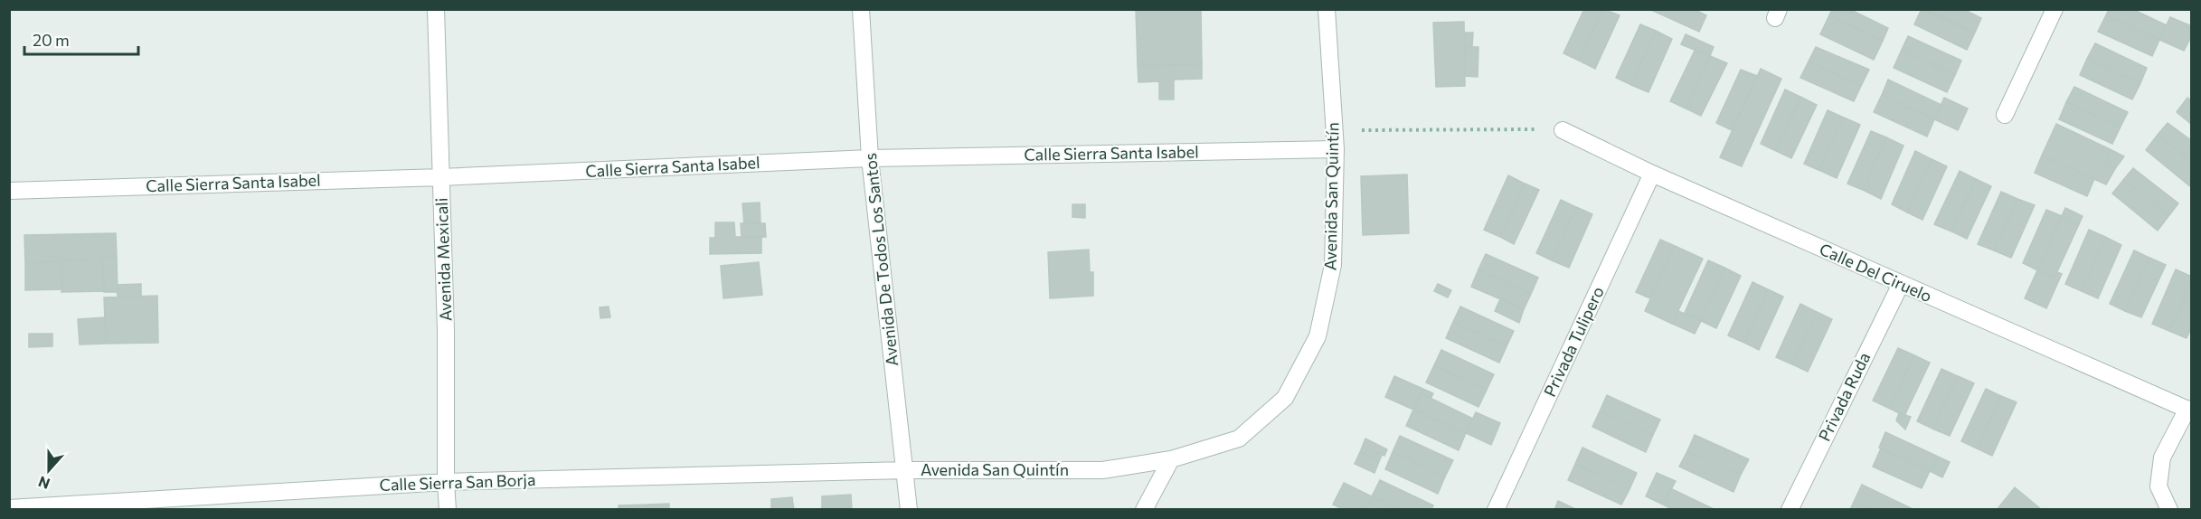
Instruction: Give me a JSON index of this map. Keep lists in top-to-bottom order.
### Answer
{
  "streets": {
    "street": [
      "Calle Sierra Santa Isabel",
      "Avenida San Quintín",
      "Avenida Mexicali",
      "Avenida De Todos Los Santos",
      "Calle Del Ciruelo",
      "Privada Tulipero",
      "Privada Ruda",
      "Calle Sierra San Borja"
    ]
  },
  "crossings": [
    ["Calle Sierra Santa Isabel", "Avenida San Quintín"],
    ["Calle Sierra Santa Isabel", "Avenida Mexicali"],
    ["Calle Sierra Santa Isabel", "Avenida De Todos Los Santos"],
    ["Avenida San Quintín", "Avenida De Todos Los Santos"],
    ["Avenida San Quintín", "Calle Sierra San Borja"],
    ["Avenida Mexicali", "Calle Sierra San Borja"],
    ["Avenida De Todos Los Santos", "Calle Sierra San Borja"],
    ["Calle Del Ciruelo", "Privada Tulipero"],
    ["Calle Del Ciruelo", "Privada Ruda"]
  ],
  "scale_bar": "20 m",
  "north": "bottom"
}
